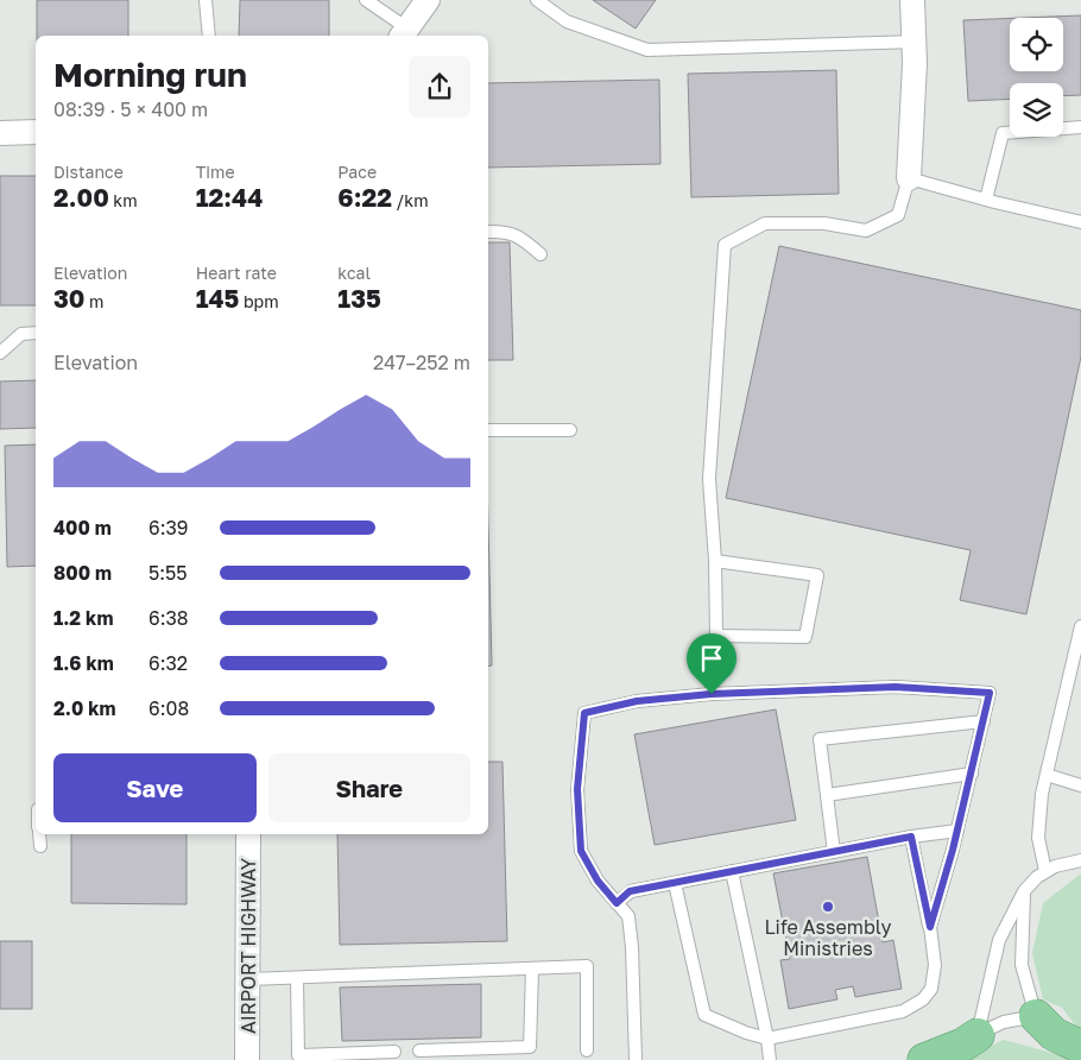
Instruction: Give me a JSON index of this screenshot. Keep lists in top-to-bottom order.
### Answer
{
  "streets": {
    "street": ["AIRPORT HIGHWAY"]
  },
  "places": ["Life Assembly Ministries"],
  "page": {
    "heading": ["Morning run", "08:39 · 5 × 400 m"],
    "stats": [
      ["Distance", "2.00 km"],
      ["Time", "12:44"],
      ["Pace", "6:22 /km"],
      ["Elevation", "30 m"],
      ["Heart rate", "145 bpm"],
      ["kcal", "135"]
    ],
    "chart": ["Elevation", "247–252 m"],
    "list": [
      {
        "name": "400 m",
        "note": "6:39"
      },
      {
        "name": "800 m",
        "note": "5:55"
      },
      {
        "name": "1.2 km",
        "note": "6:38"
      },
      {
        "name": "1.6 km",
        "note": "6:32"
      },
      {
        "name": "2.0 km",
        "note": "6:08"
      }
    ],
    "buttons": ["Save", "Share"]
  }
}
